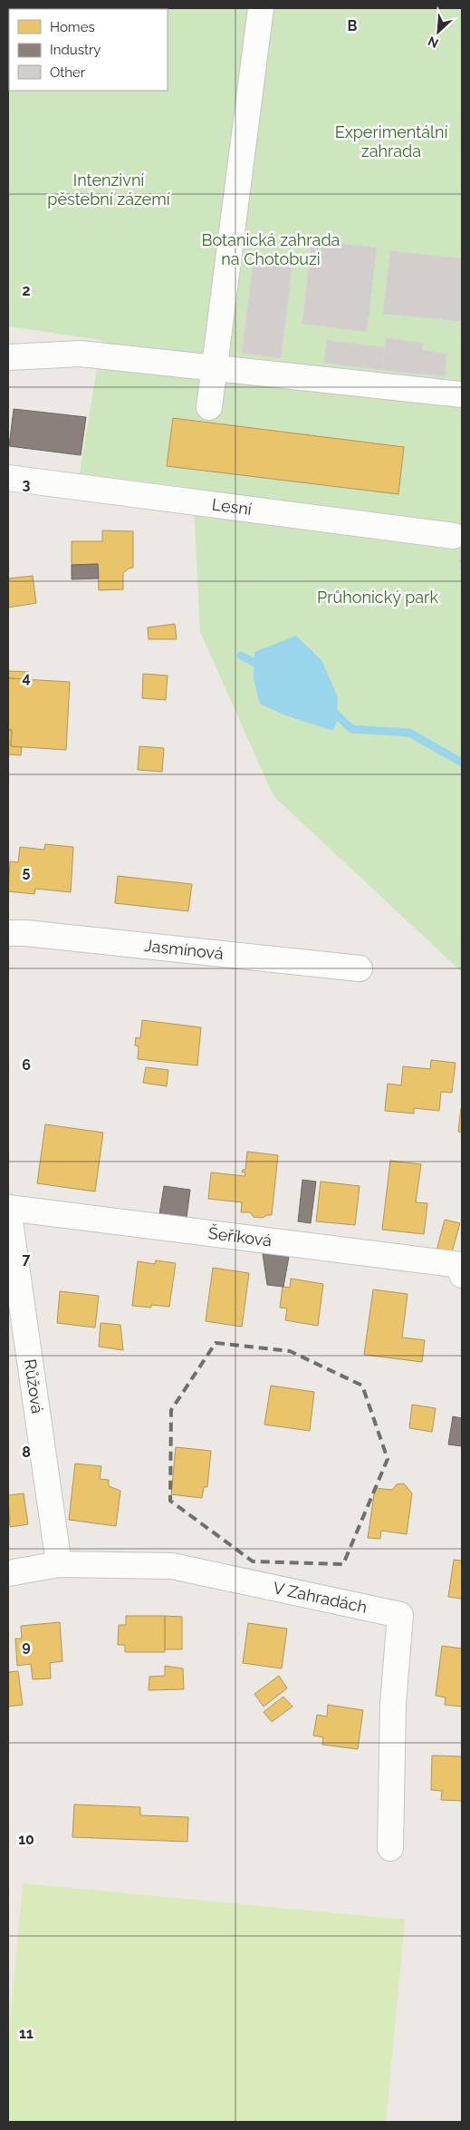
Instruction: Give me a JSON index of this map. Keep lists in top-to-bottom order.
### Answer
{
  "streets": {
    "street": [
      "Lesní",
      "Jasmínová",
      "Šeříková",
      "Růžová",
      "V Zahradách"
    ]
  },
  "crossings": [
    ["Šeříková", "Růžová"],
    ["Růžová", "V Zahradách"]
  ],
  "parks": [
    "Experimentální zahrada",
    "Intenzivní pěstební zázemí",
    "Botanická zahrada na Chotobuzi",
    "Průhonický park"
  ],
  "legend": ["Homes", "Industry", "Other"],
  "north": "bottom left",
  "grid": {
    "columns": ["B"],
    "rows": [
      "2",
      "3",
      "4",
      "5",
      "6",
      "7",
      "8",
      "9",
      "10",
      "11"
    ]
  }
}
